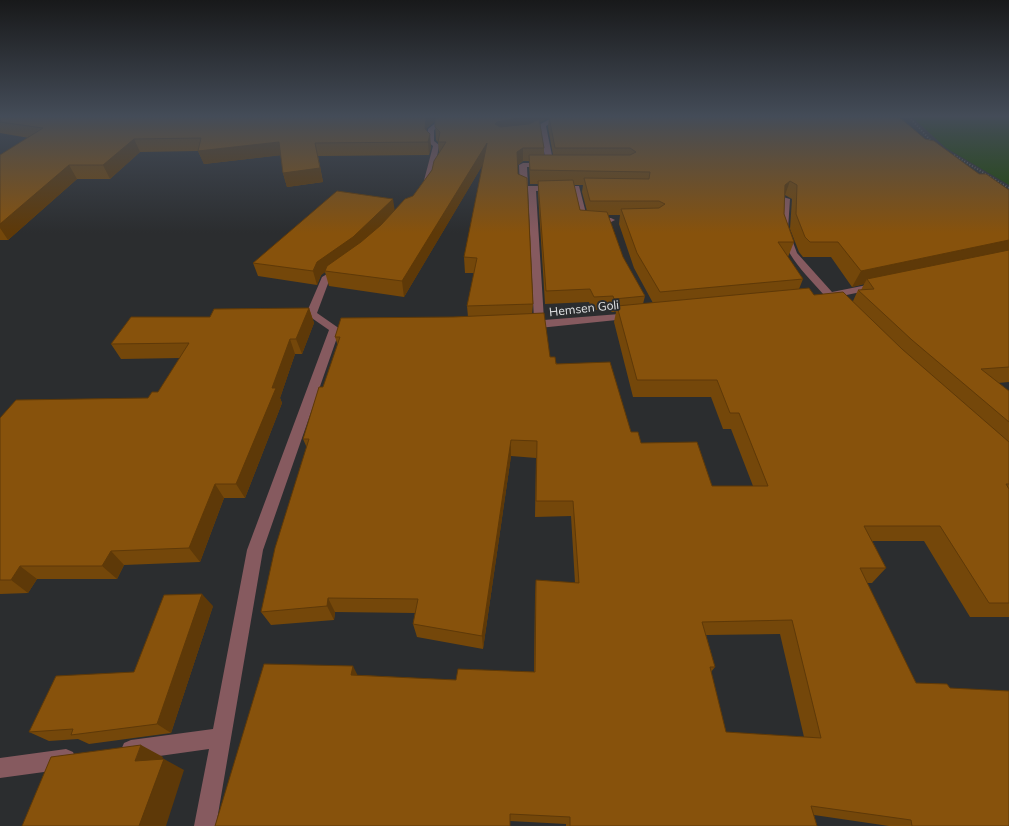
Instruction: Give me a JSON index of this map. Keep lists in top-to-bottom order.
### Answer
{
  "streets": {
    "street": ["Hemsen Goli"]
  }
}
